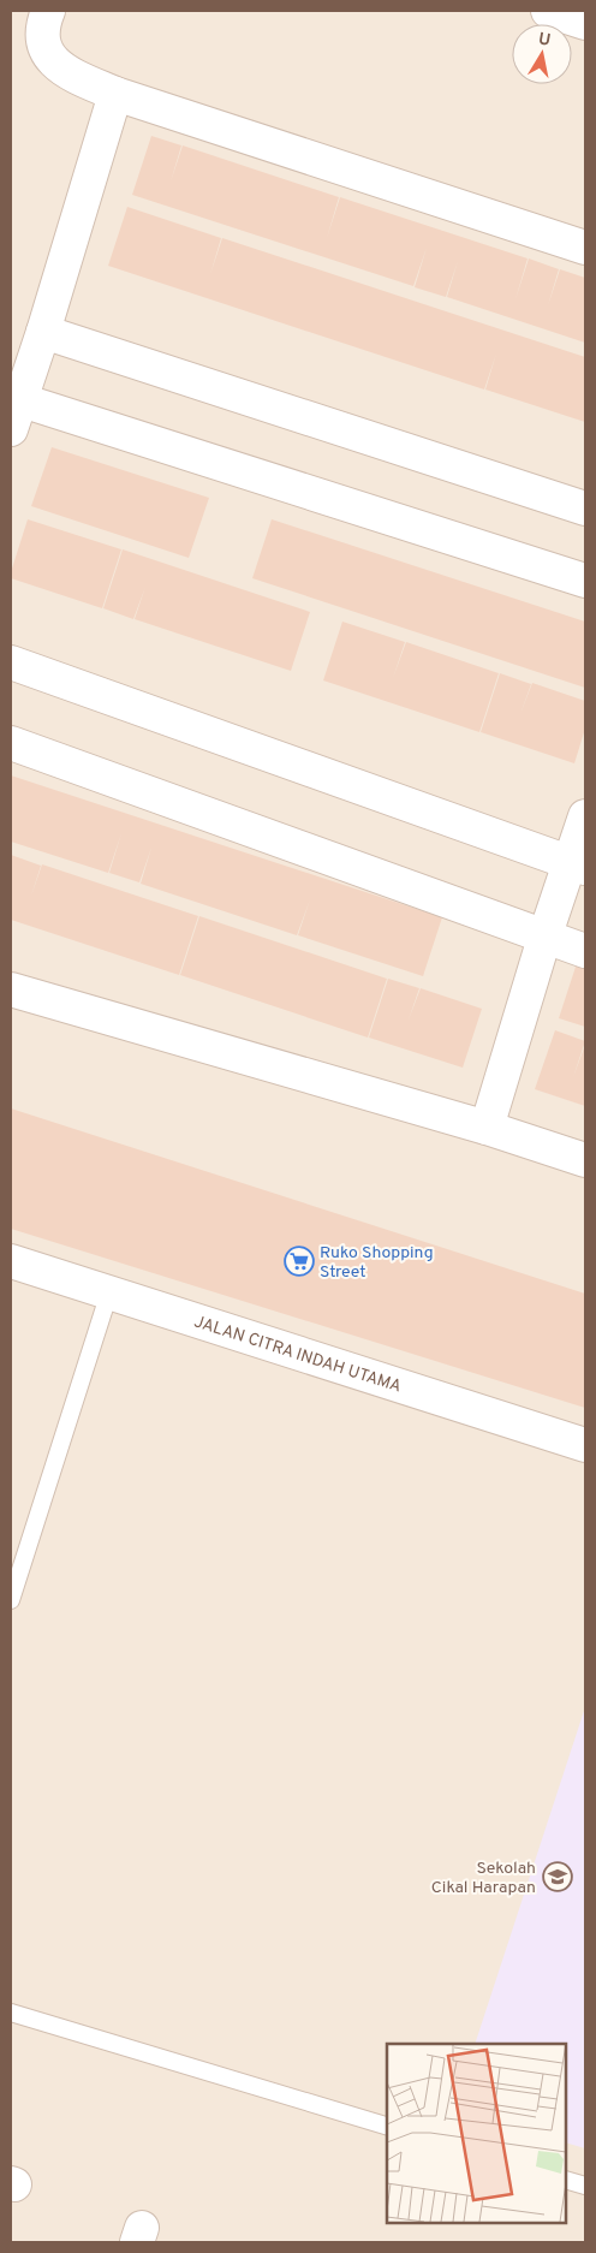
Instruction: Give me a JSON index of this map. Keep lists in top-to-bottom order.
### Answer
{
  "streets": {
    "street": ["JALAN CITRA INDAH UTAMA"]
  },
  "places": {
    "supermarket": ["Ruko Shopping Street"],
    "school or university": ["Sekolah Cikal Harapan"]
  },
  "north": "top"
}
